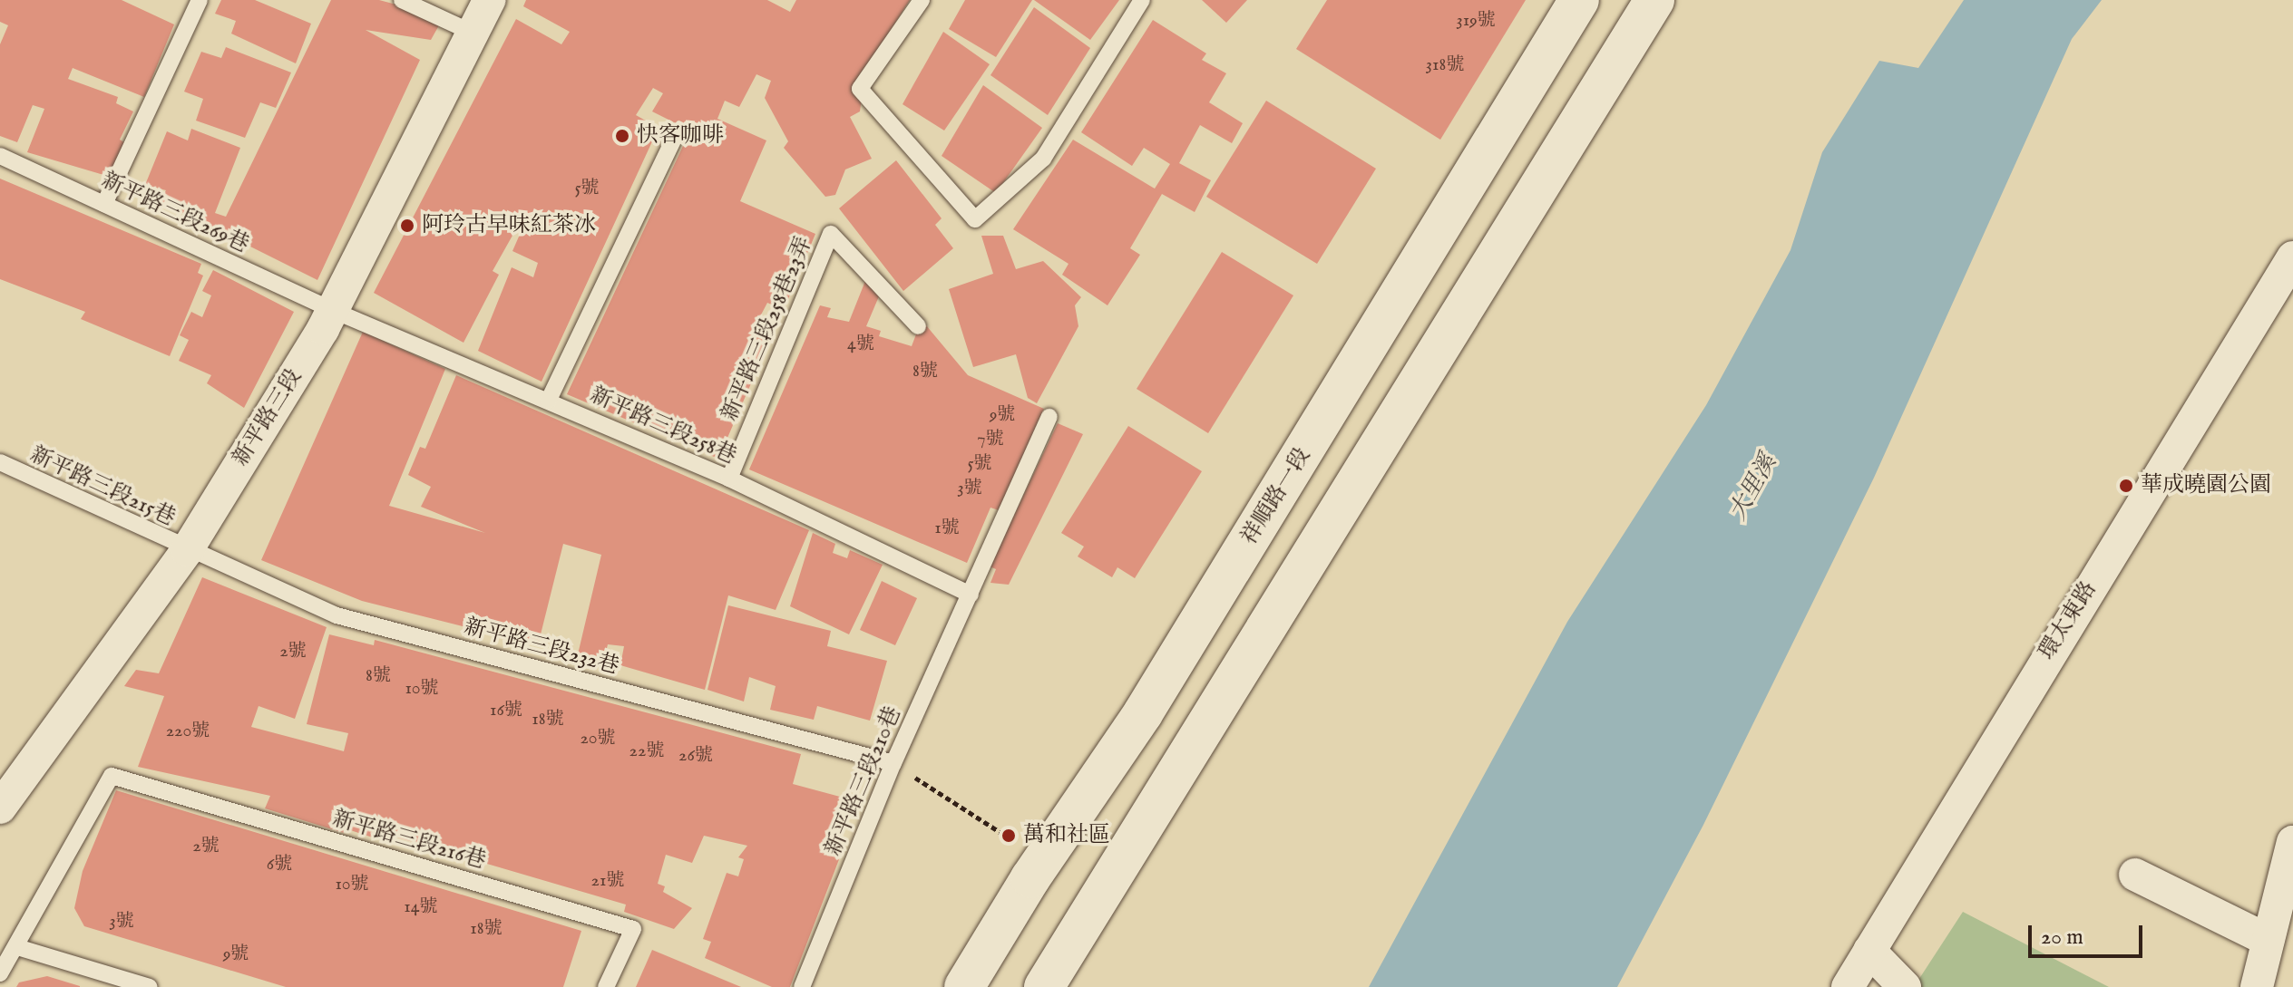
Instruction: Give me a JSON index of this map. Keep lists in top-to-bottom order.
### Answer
{
  "streets": {
    "street": ["新平路三段", "祥順路一段", "環太東路"],
    "lane": [
      "新平路三段269巷",
      "新平路三段258巷23弄",
      "新平路三段258巷",
      "新平路三段215巷",
      "新平路三段232巷",
      "新平路三段210巷",
      "新平路三段216巷"
    ]
  },
  "crossings": [
    ["新平路三段269巷", "新平路三段"],
    ["新平路三段269巷", "新平路三段258巷"],
    ["新平路三段258巷23弄", "新平路三段258巷"],
    ["新平路三段", "新平路三段258巷"],
    ["新平路三段", "新平路三段215巷"],
    ["新平路三段", "新平路三段232巷"],
    ["新平路三段258巷", "新平路三段210巷"],
    ["新平路三段215巷", "新平路三段232巷"],
    ["新平路三段232巷", "新平路三段210巷"]
  ],
  "water": ["大里溪"],
  "places": [
    "快客咖啡",
    "阿玲古早味紅茶冰",
    "華成曉園公園",
    "萬和社區"
  ],
  "house_numbers": [
    "319號",
    "318號",
    "5號",
    "4號",
    "8號",
    "9號",
    "7號",
    "5號",
    "3號",
    "1號",
    "2號",
    "8號",
    "10號",
    "16號",
    "18號",
    "220號",
    "20號",
    "22號",
    "26號",
    "2號",
    "6號",
    "21號",
    "10號",
    "14號",
    "3號",
    "18號",
    "9號"
  ],
  "scale_bar": "20 m"
}
